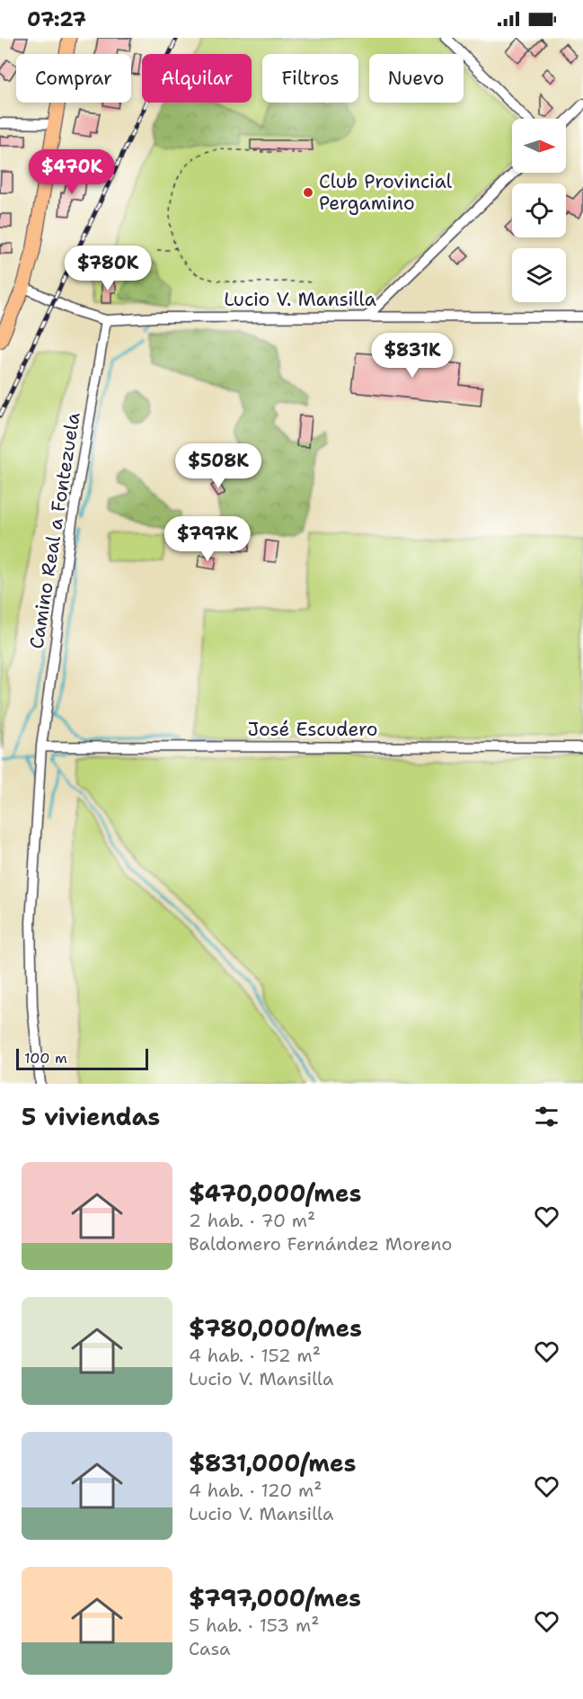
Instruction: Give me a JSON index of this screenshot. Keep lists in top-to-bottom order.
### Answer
{
  "streets": {
    "street": ["Lucio V. Mansilla", "Camino Real a Fontezuela", "José Escudero"]
  },
  "crossings": [
    ["Lucio V. Mansilla", "Camino Real a Fontezuela"],
    ["Camino Real a Fontezuela", "José Escudero"]
  ],
  "places": ["Club Provincial Pergamino"],
  "scale_bar": "100 m",
  "north": "right",
  "page": {
    "status": "07:27",
    "chip": [
      "Comprar",
      "Alquilar",
      "Filtros",
      "Nuevo"
    ],
    "price": [
      "$470K",
      "$780K",
      "$831K",
      "$508K",
      "$797K"
    ],
    "scale": "100 m",
    "heading": "5 viviendas",
    "list": [
      {
        "name": "$470,000/mes",
        "note": "2 hab. · 70 m² · Baldomero Fernández Moreno"
      },
      {
        "name": "$780,000/mes",
        "note": "4 hab. · 152 m² · Lucio V. Mansilla"
      },
      {
        "name": "$831,000/mes",
        "note": "4 hab. · 120 m² · Lucio V. Mansilla"
      },
      {
        "name": "$797,000/mes",
        "note": "5 hab. · 153 m² · Casa"
      }
    ]
  }
}
